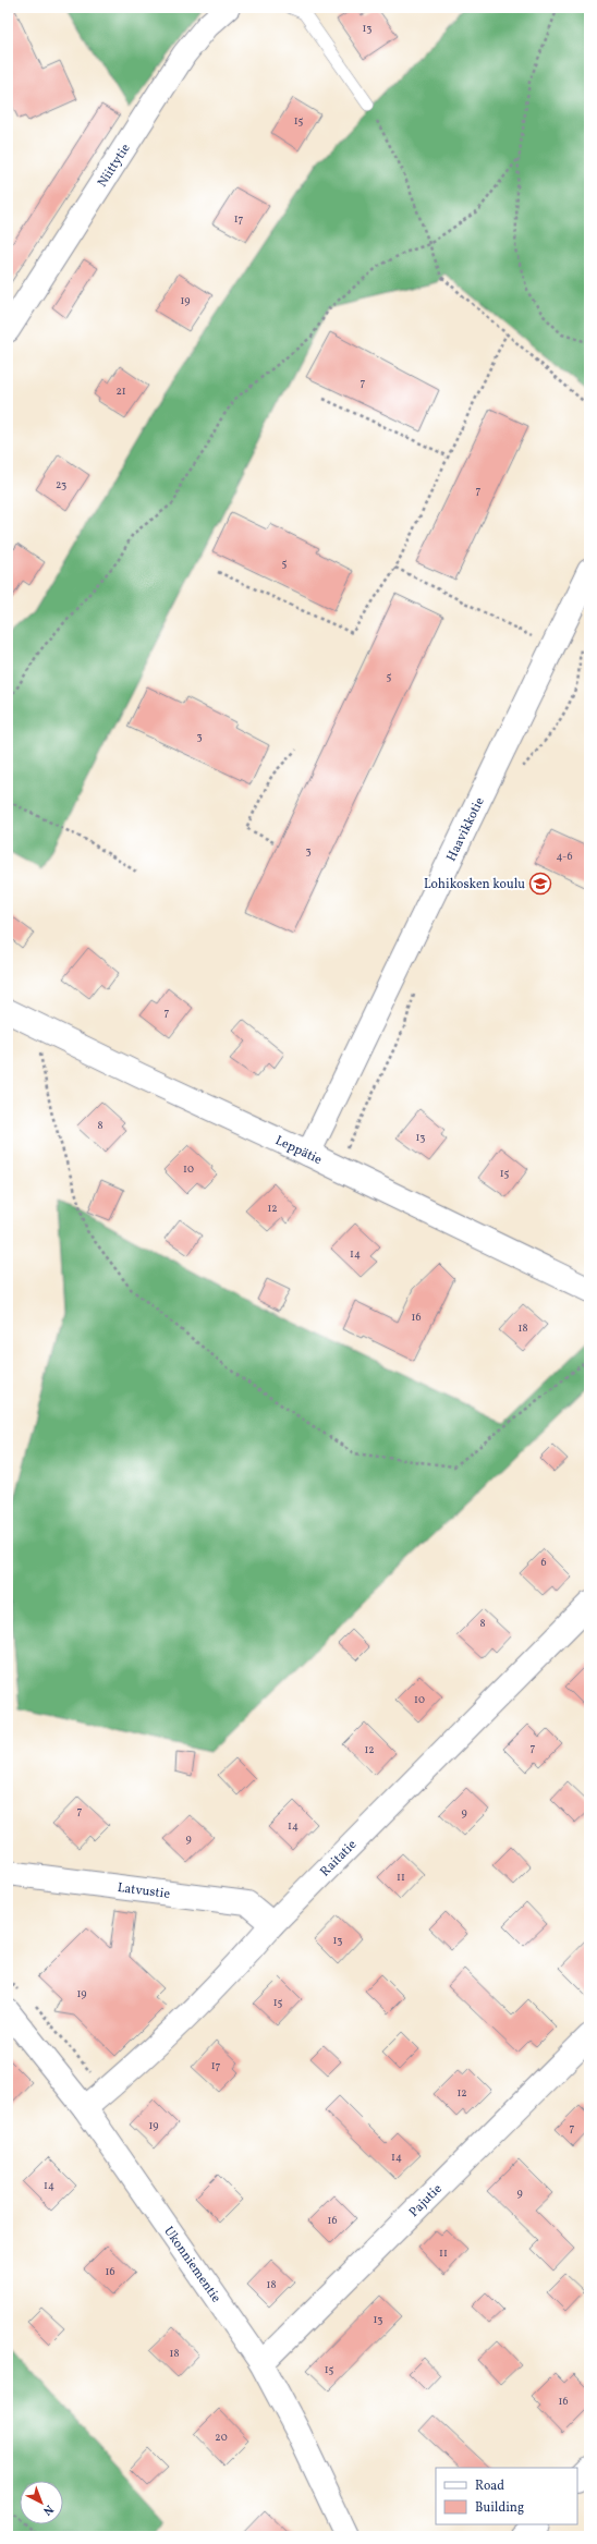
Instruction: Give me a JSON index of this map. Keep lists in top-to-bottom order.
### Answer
{
  "streets": {
    "street": [
      "Niittytie",
      "Haavikkotie",
      "Leppätie",
      "Raitatie",
      "Latvustie",
      "Pajutie",
      "Ukonniementie"
    ]
  },
  "crossings": [
    ["Haavikkotie", "Leppätie"],
    ["Raitatie", "Latvustie"],
    ["Raitatie", "Ukonniementie"],
    ["Pajutie", "Ukonniementie"]
  ],
  "places": {
    "school or university": ["Lohikosken koulu"]
  },
  "house_numbers": [
    "13",
    "15",
    "17",
    "19",
    "7",
    "21",
    "23",
    "7",
    "5",
    "5",
    "3",
    "3",
    "4-6",
    "7",
    "8",
    "13",
    "10",
    "15",
    "12",
    "14",
    "16",
    "18",
    "6",
    "8",
    "10",
    "7",
    "12",
    "7",
    "9",
    "14",
    "9",
    "11",
    "13",
    "19",
    "15",
    "17",
    "12",
    "19",
    "7",
    "14",
    "14",
    "9",
    "16",
    "11",
    "16",
    "18",
    "13",
    "18",
    "15",
    "16",
    "20"
  ],
  "legend": ["Road", "Building"],
  "north": "bottom right"
}
